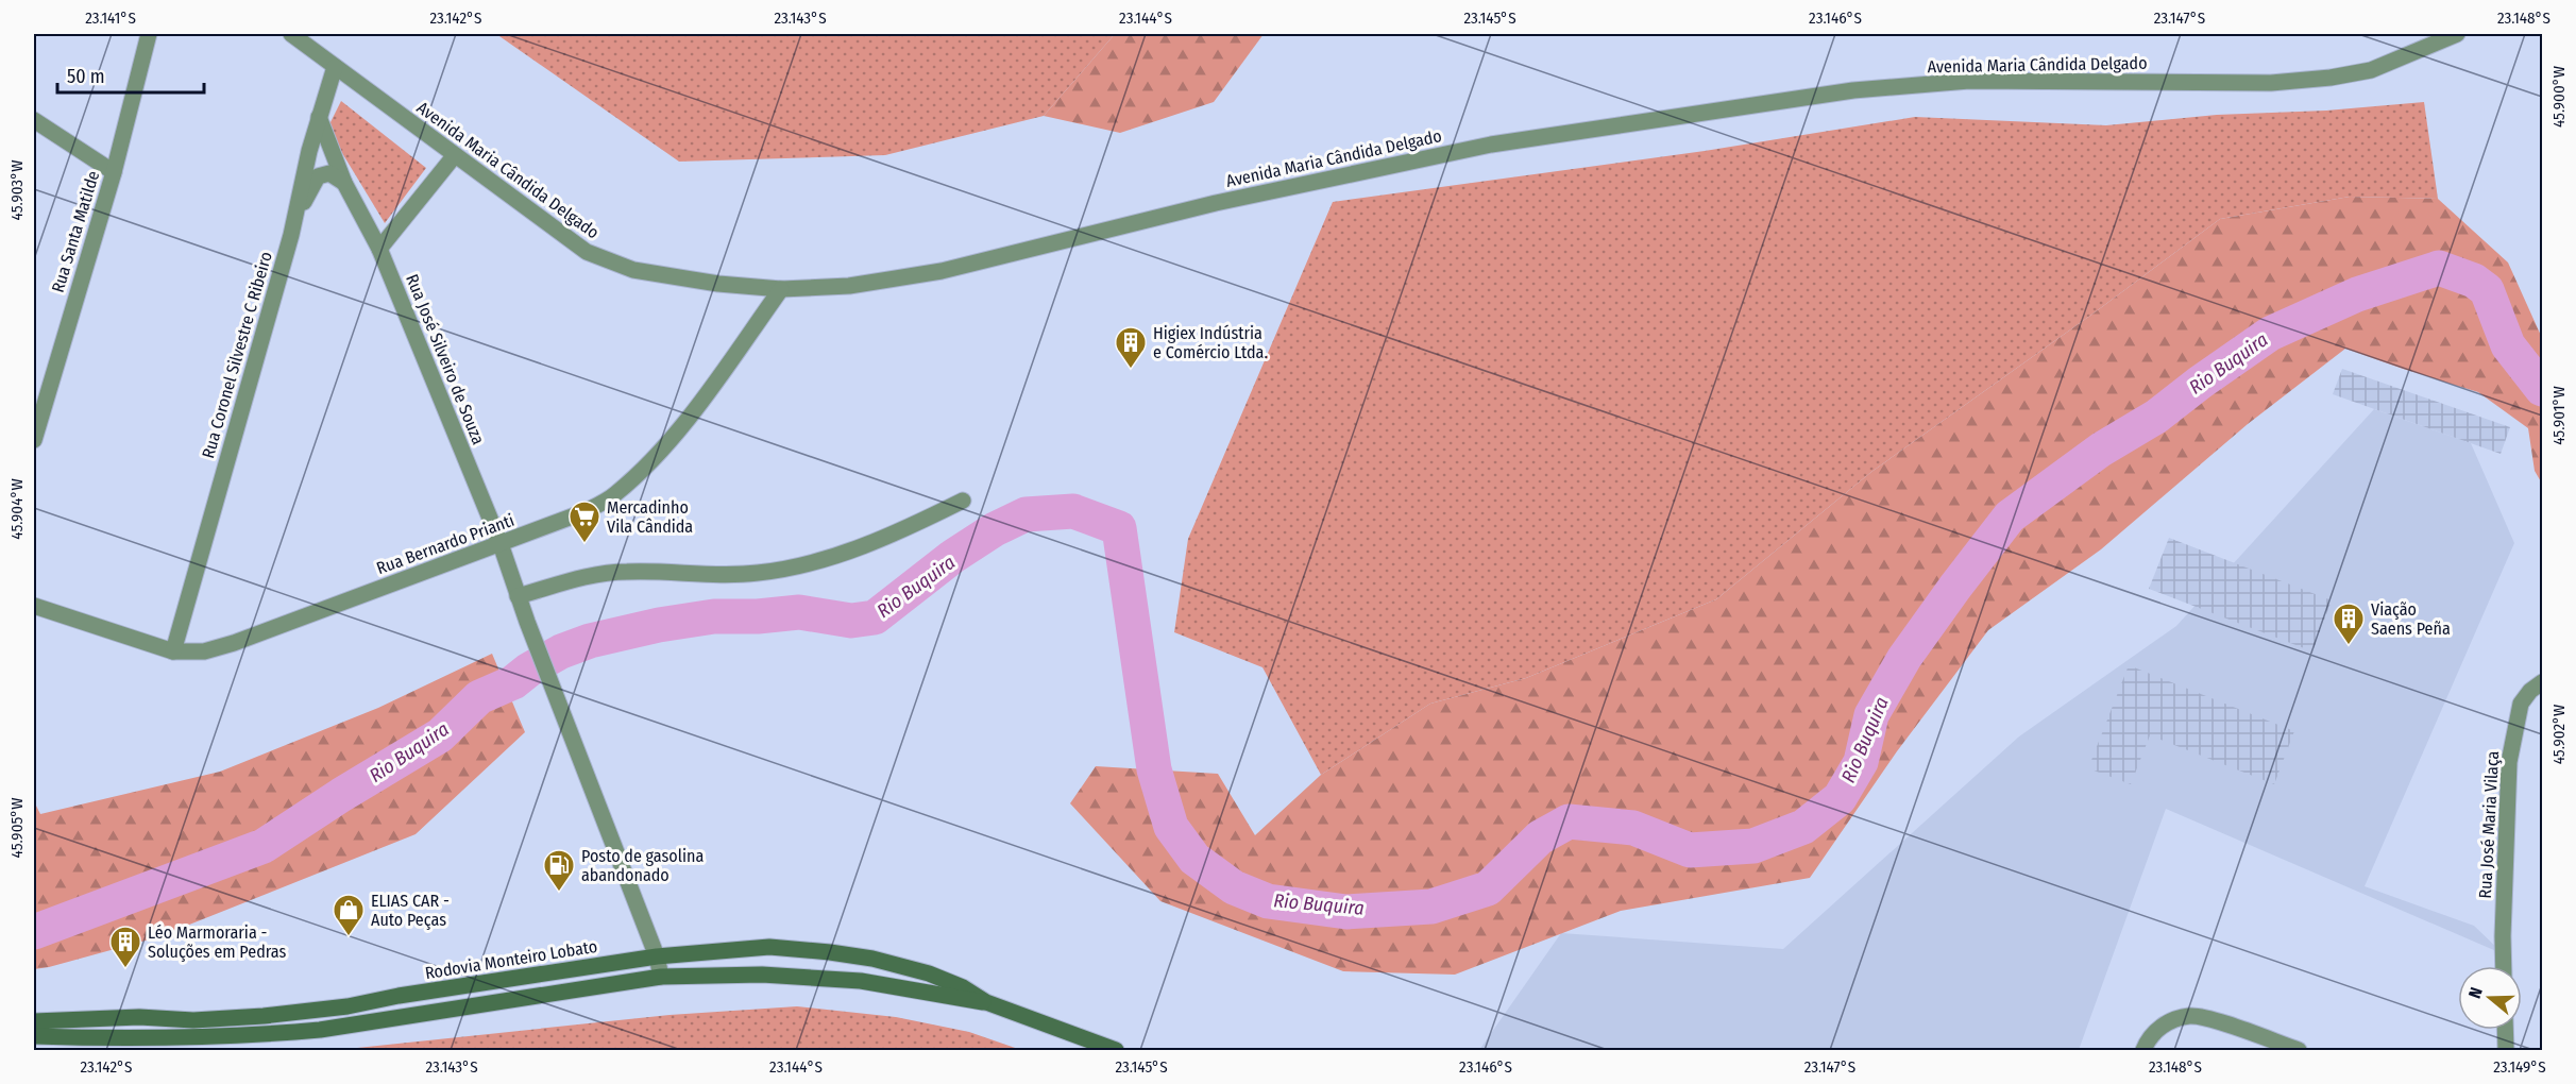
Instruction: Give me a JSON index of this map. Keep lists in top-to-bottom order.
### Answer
{
  "streets": {
    "main road": ["Rodovia Monteiro Lobato"],
    "street": [
      "Avenida Maria Cândida Delgado",
      "Rua Santa Matilde",
      "Rua Coronel Silvestre C Ribeiro",
      "Rua José Silveiro de Souza",
      "Rua Bernardo Prianti",
      "Rua José Maria Vilaça"
    ]
  },
  "crossings": [
    ["Avenida Maria Cândida Delgado", "Rua Coronel Silvestre C Ribeiro"],
    ["Avenida Maria Cândida Delgado", "Rua Bernardo Prianti"],
    ["Rua Coronel Silvestre C Ribeiro", "Rua José Silveiro de Souza"],
    ["Rua Coronel Silvestre C Ribeiro", "Rua Bernardo Prianti"],
    ["Rua José Silveiro de Souza", "Rua Bernardo Prianti"],
    ["Rua José Silveiro de Souza", "Rodovia Monteiro Lobato"]
  ],
  "water": ["Rio Buquira"],
  "places": {
    "building": ["Higiex Indústria e Comércio Ltda.", "Viação Saens Peña", "Léo Marmoraria - Soluções em Pedras"],
    "supermarket": ["Mercadinho Vila Cândida"],
    "fuel station": ["Posto de gasolina abandonado"],
    "shop": ["ELIAS CAR - Auto Peças"]
  },
  "scale_bar": "50 m",
  "north": "left",
  "coordinates": [
    "23.141°S",
    "23.142°S",
    "23.143°S",
    "23.144°S",
    "23.145°S",
    "23.146°S",
    "23.147°S",
    "23.148°S",
    "45.900°W",
    "45.903°W",
    "45.901°W",
    "45.904°W",
    "45.902°W",
    "45.905°W",
    "23.149°S"
  ]
}
